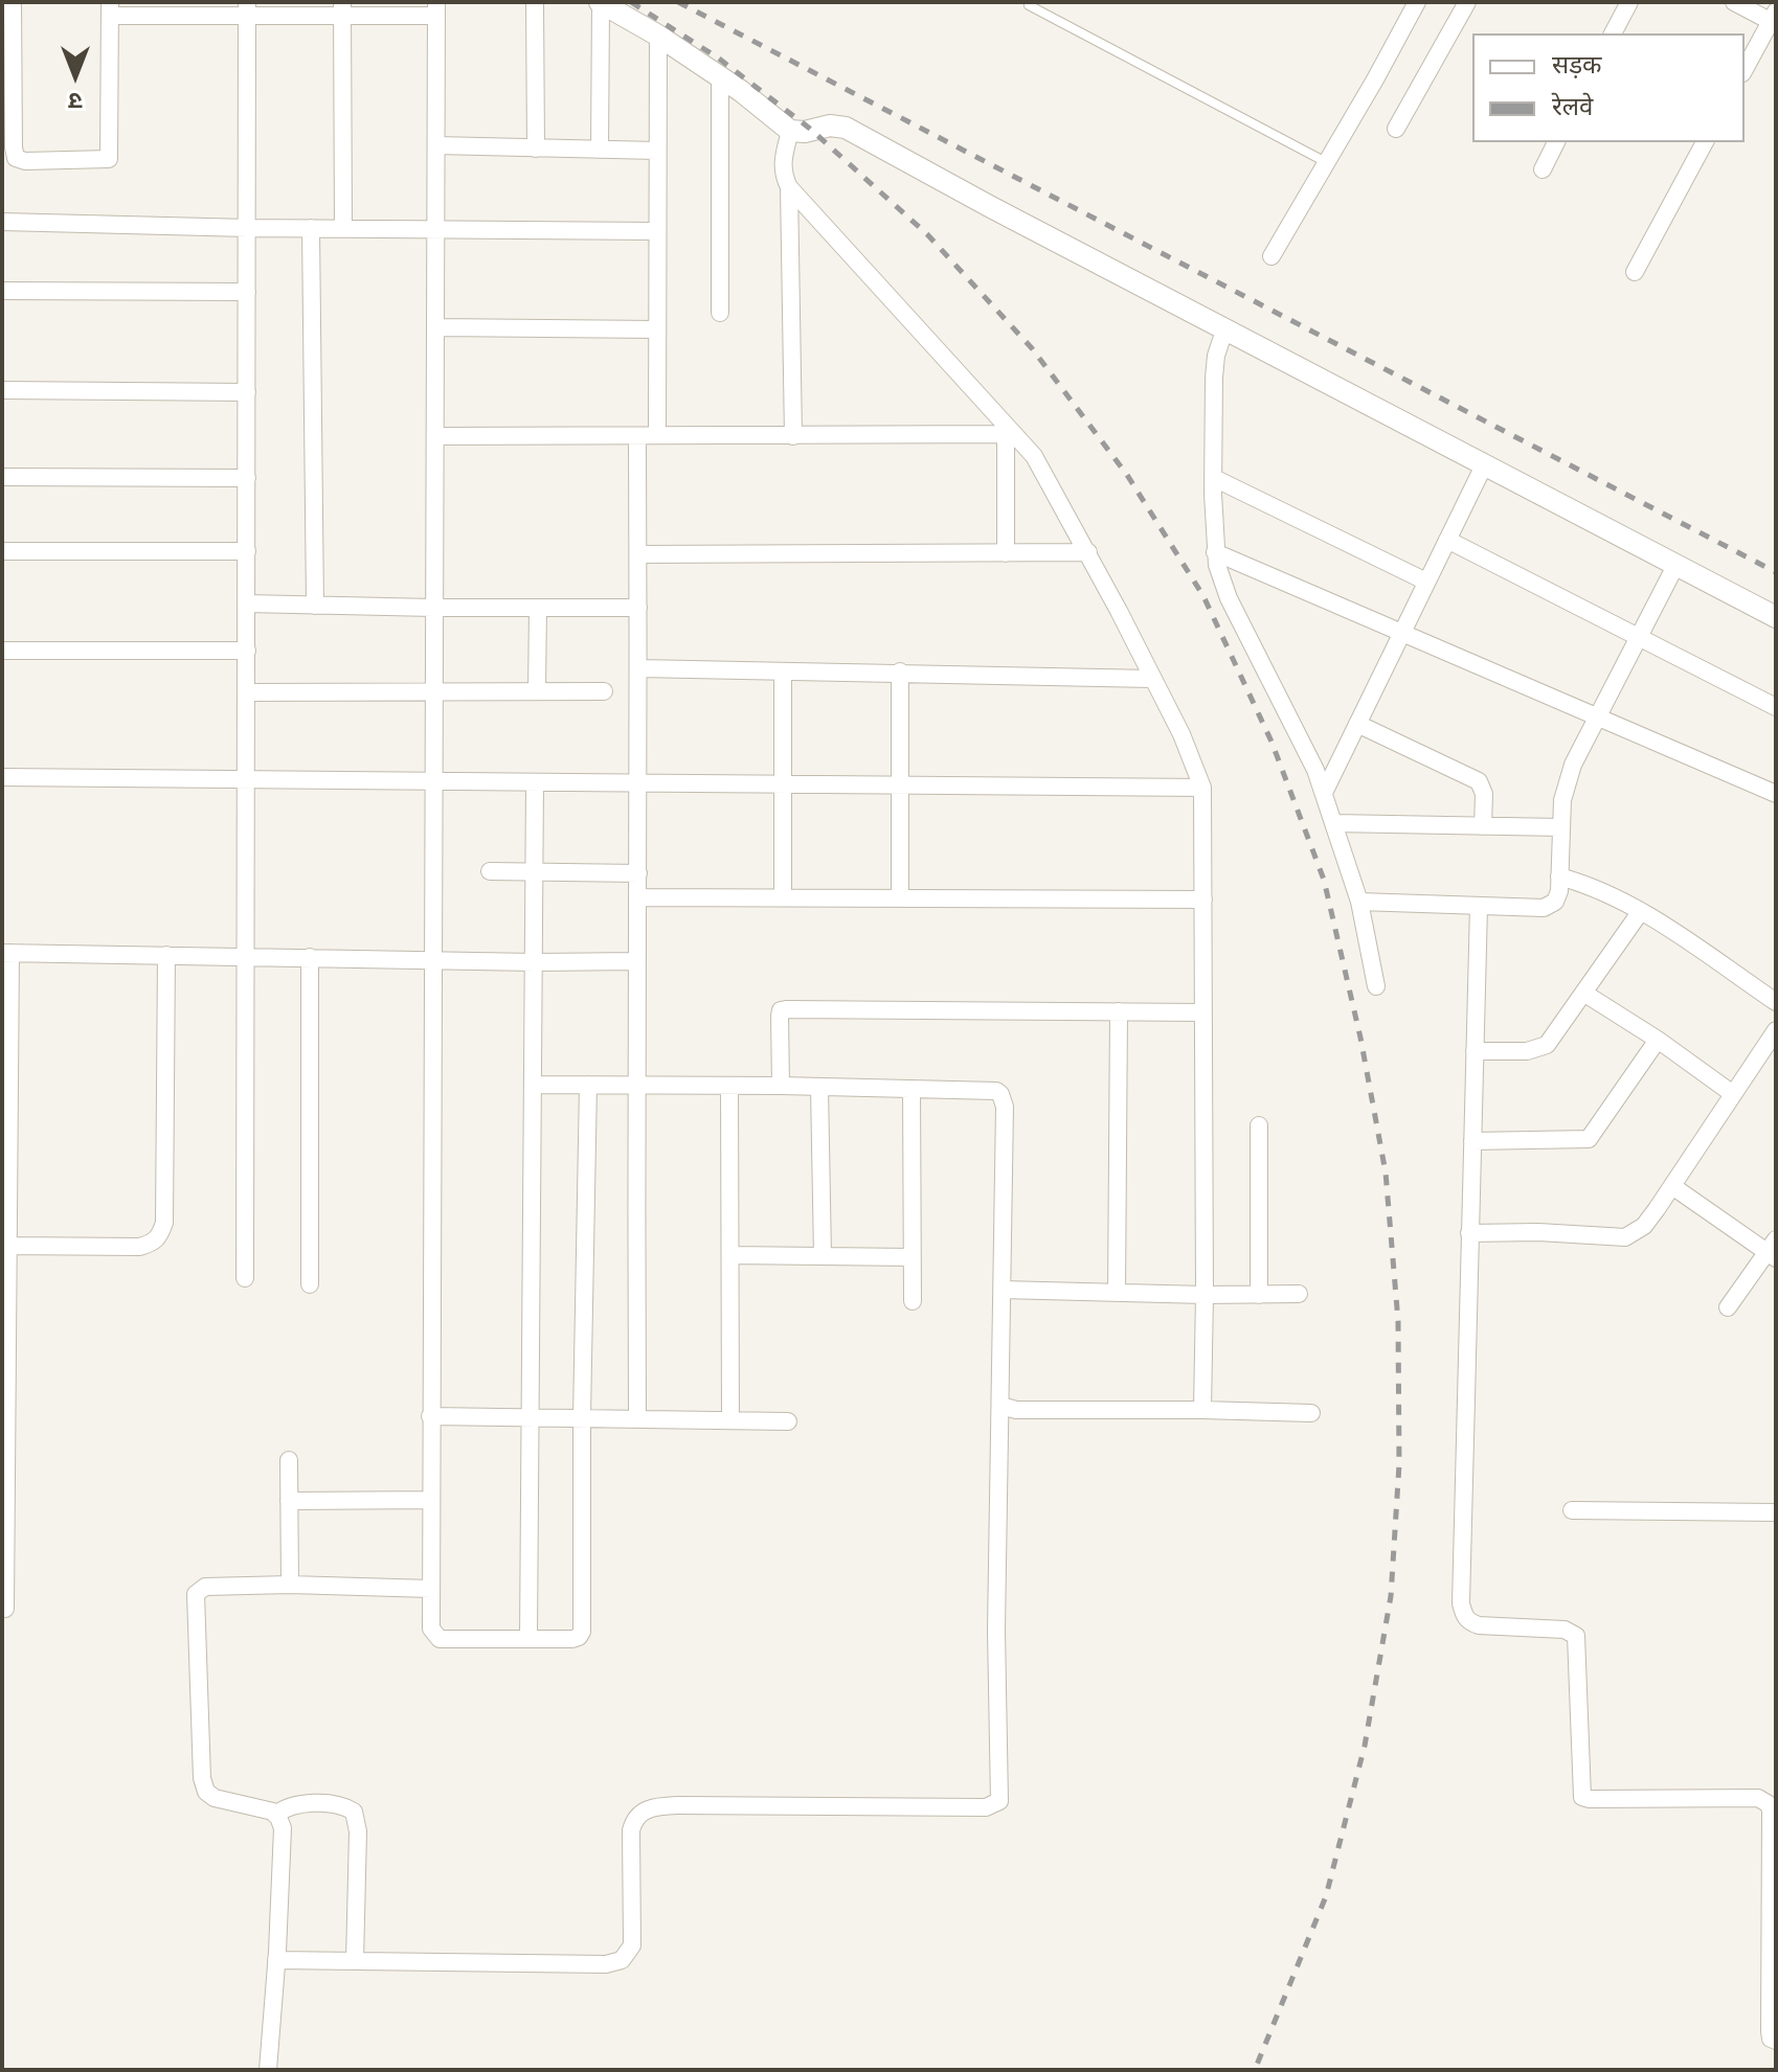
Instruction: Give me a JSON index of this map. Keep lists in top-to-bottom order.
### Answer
{
  "legend": ["सड़क", "रेलवे"],
  "north": "bottom"
}
